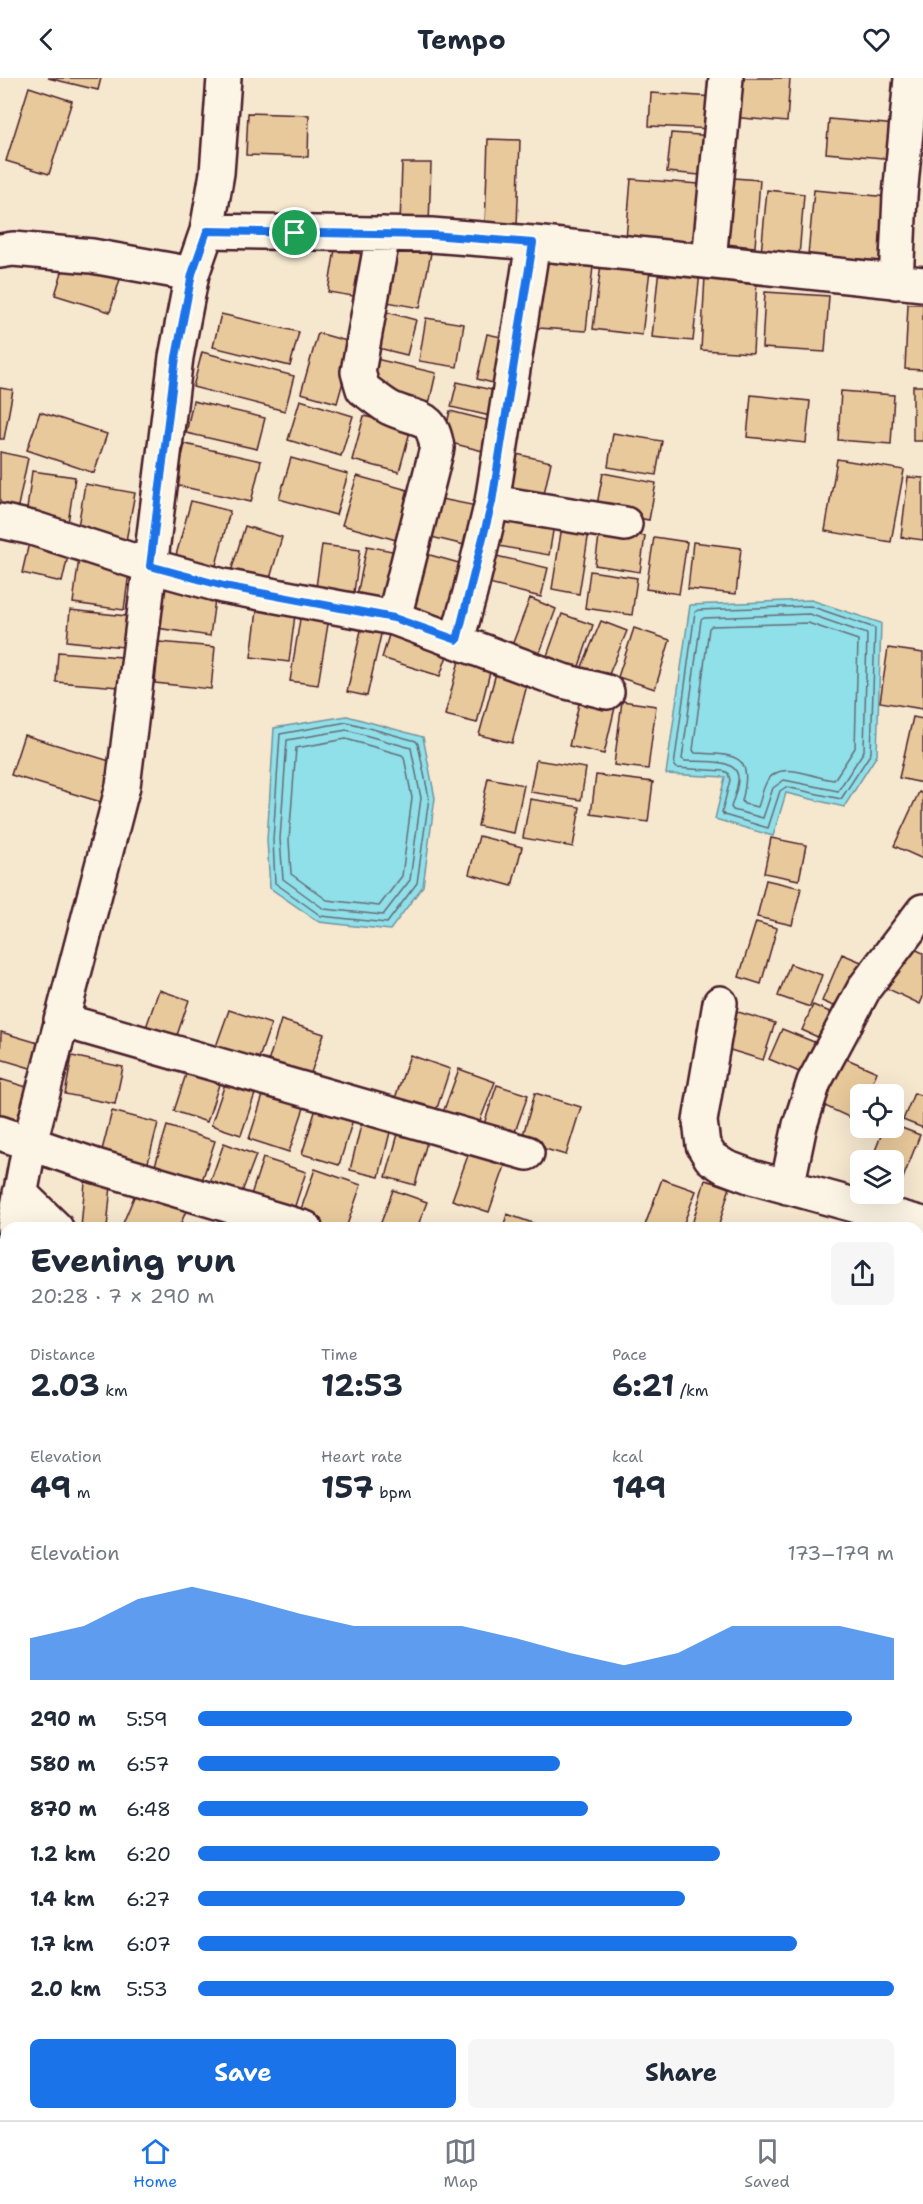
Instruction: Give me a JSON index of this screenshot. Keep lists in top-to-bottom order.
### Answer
{
  "page": {
    "header": "Tempo",
    "heading": ["Evening run", "20:28 · 7 × 290 m"],
    "stats": [
      ["Distance", "2.03 km"],
      ["Time", "12:53"],
      ["Pace", "6:21 /km"],
      ["Elevation", "49 m"],
      ["Heart rate", "157 bpm"],
      ["kcal", "149"]
    ],
    "chart": ["Elevation", "173–179 m"],
    "list": [
      {
        "name": "290 m",
        "note": "5:59"
      },
      {
        "name": "580 m",
        "note": "6:57"
      },
      {
        "name": "870 m",
        "note": "6:48"
      },
      {
        "name": "1.2 km",
        "note": "6:20"
      },
      {
        "name": "1.4 km",
        "note": "6:27"
      },
      {
        "name": "1.7 km",
        "note": "6:07"
      },
      {
        "name": "2.0 km",
        "note": "5:53"
      }
    ],
    "buttons": ["Save", "Share"],
    "tabs": ["Home", "Map", "Saved"]
  }
}
